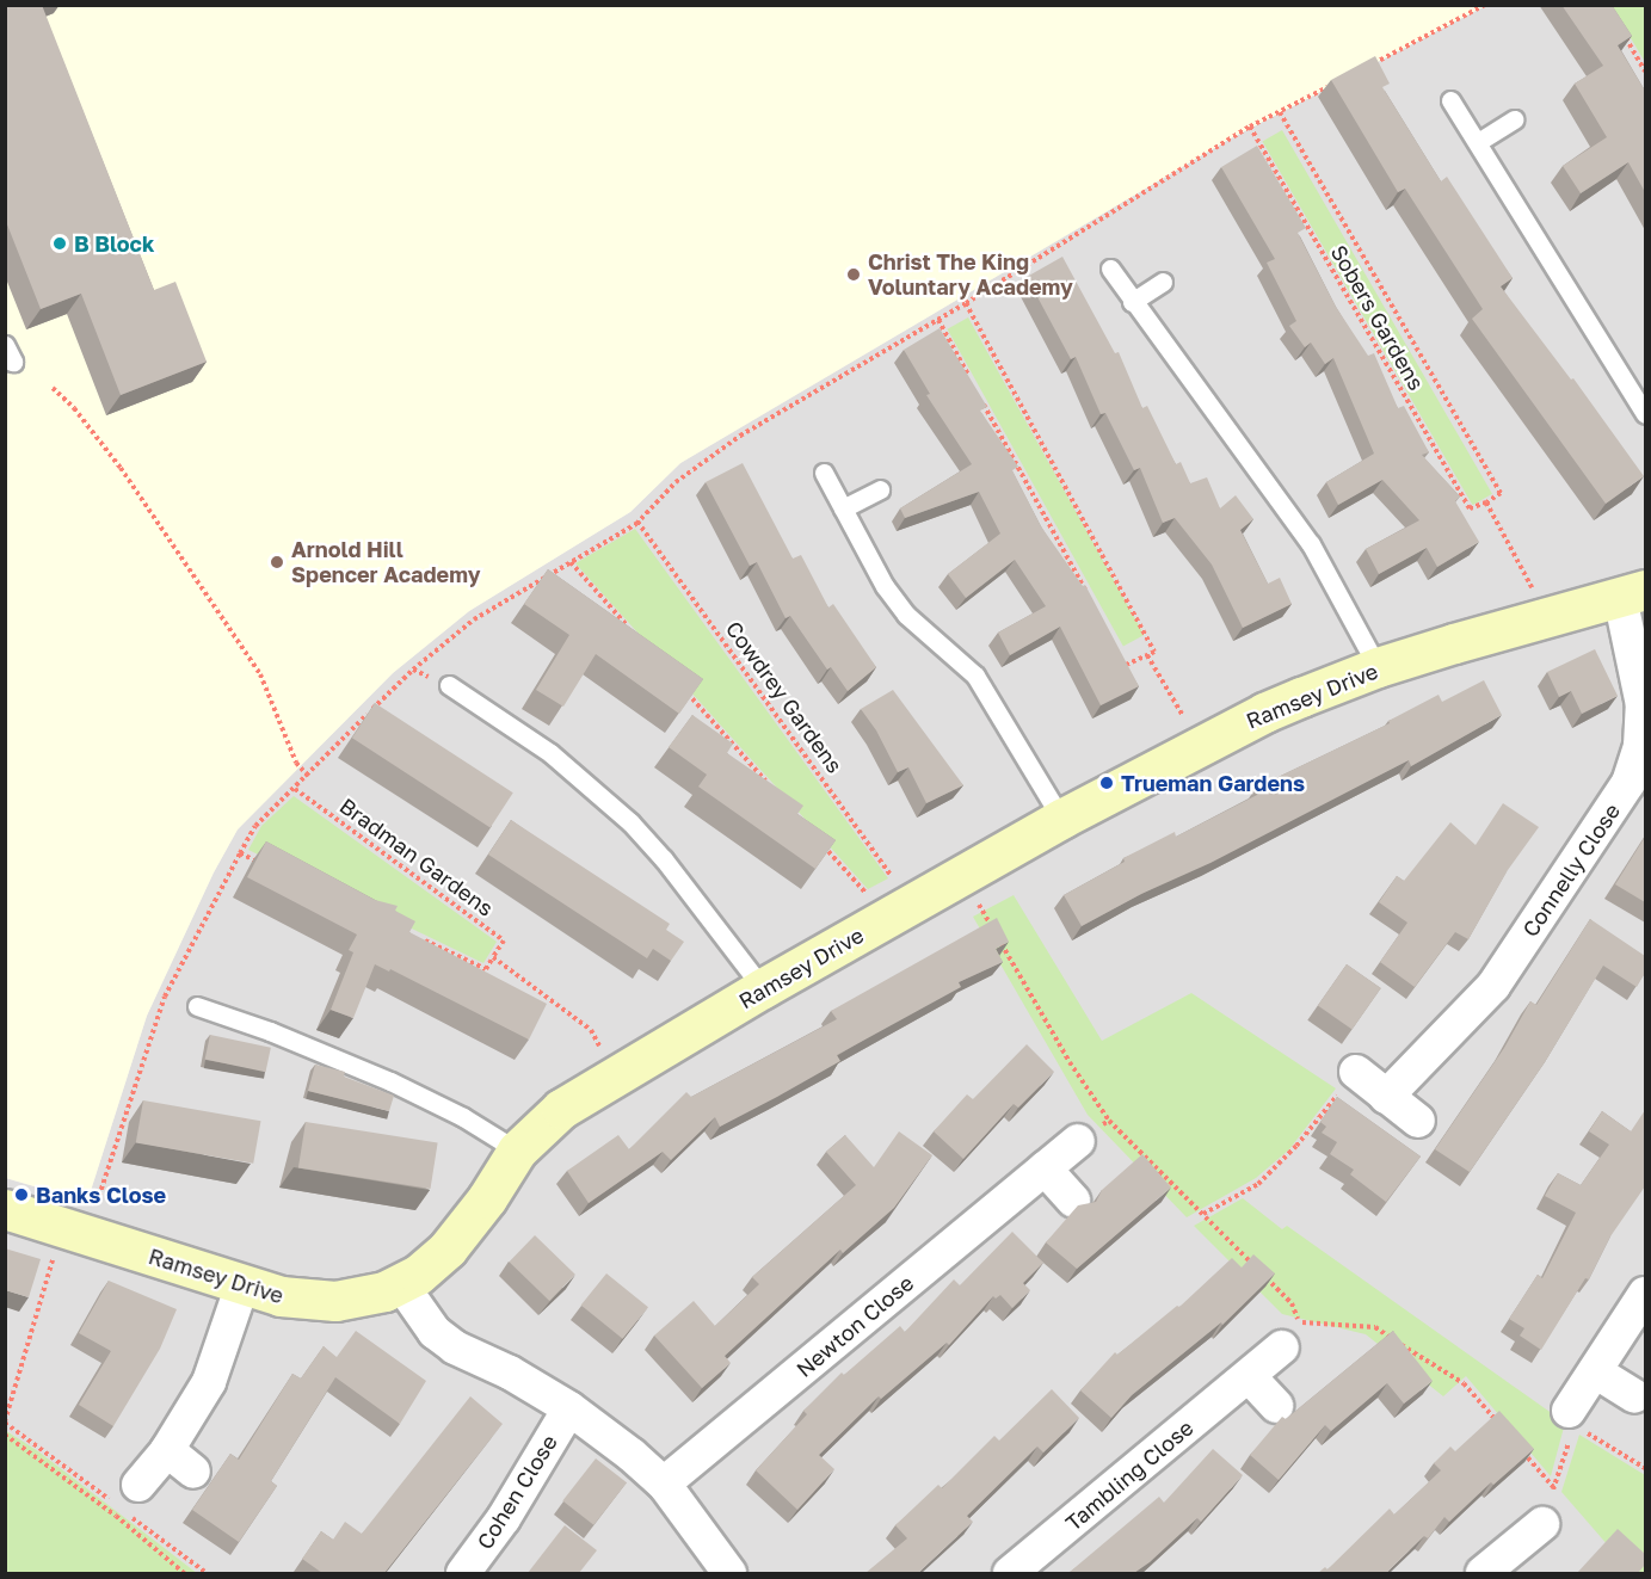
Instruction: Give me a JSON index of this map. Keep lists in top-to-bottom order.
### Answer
{
  "streets": {
    "street": [
      "Ramsey Drive",
      "Connelly Close",
      "Newton Close",
      "Tambling Close",
      "Cohen Close"
    ],
    "path": ["Sobers Gardens", "Cowdrey Gardens", "Bradman Gardens"]
  },
  "crossings": [
    ["Ramsey Drive", "Cowdrey Gardens"],
    ["Ramsey Drive", "Connelly Close"]
  ],
  "places": [
    "B Block",
    "Christ The King Voluntary Academy",
    "Arnold Hill Spencer Academy",
    "Trueman Gardens",
    "Banks Close"
  ]
}
